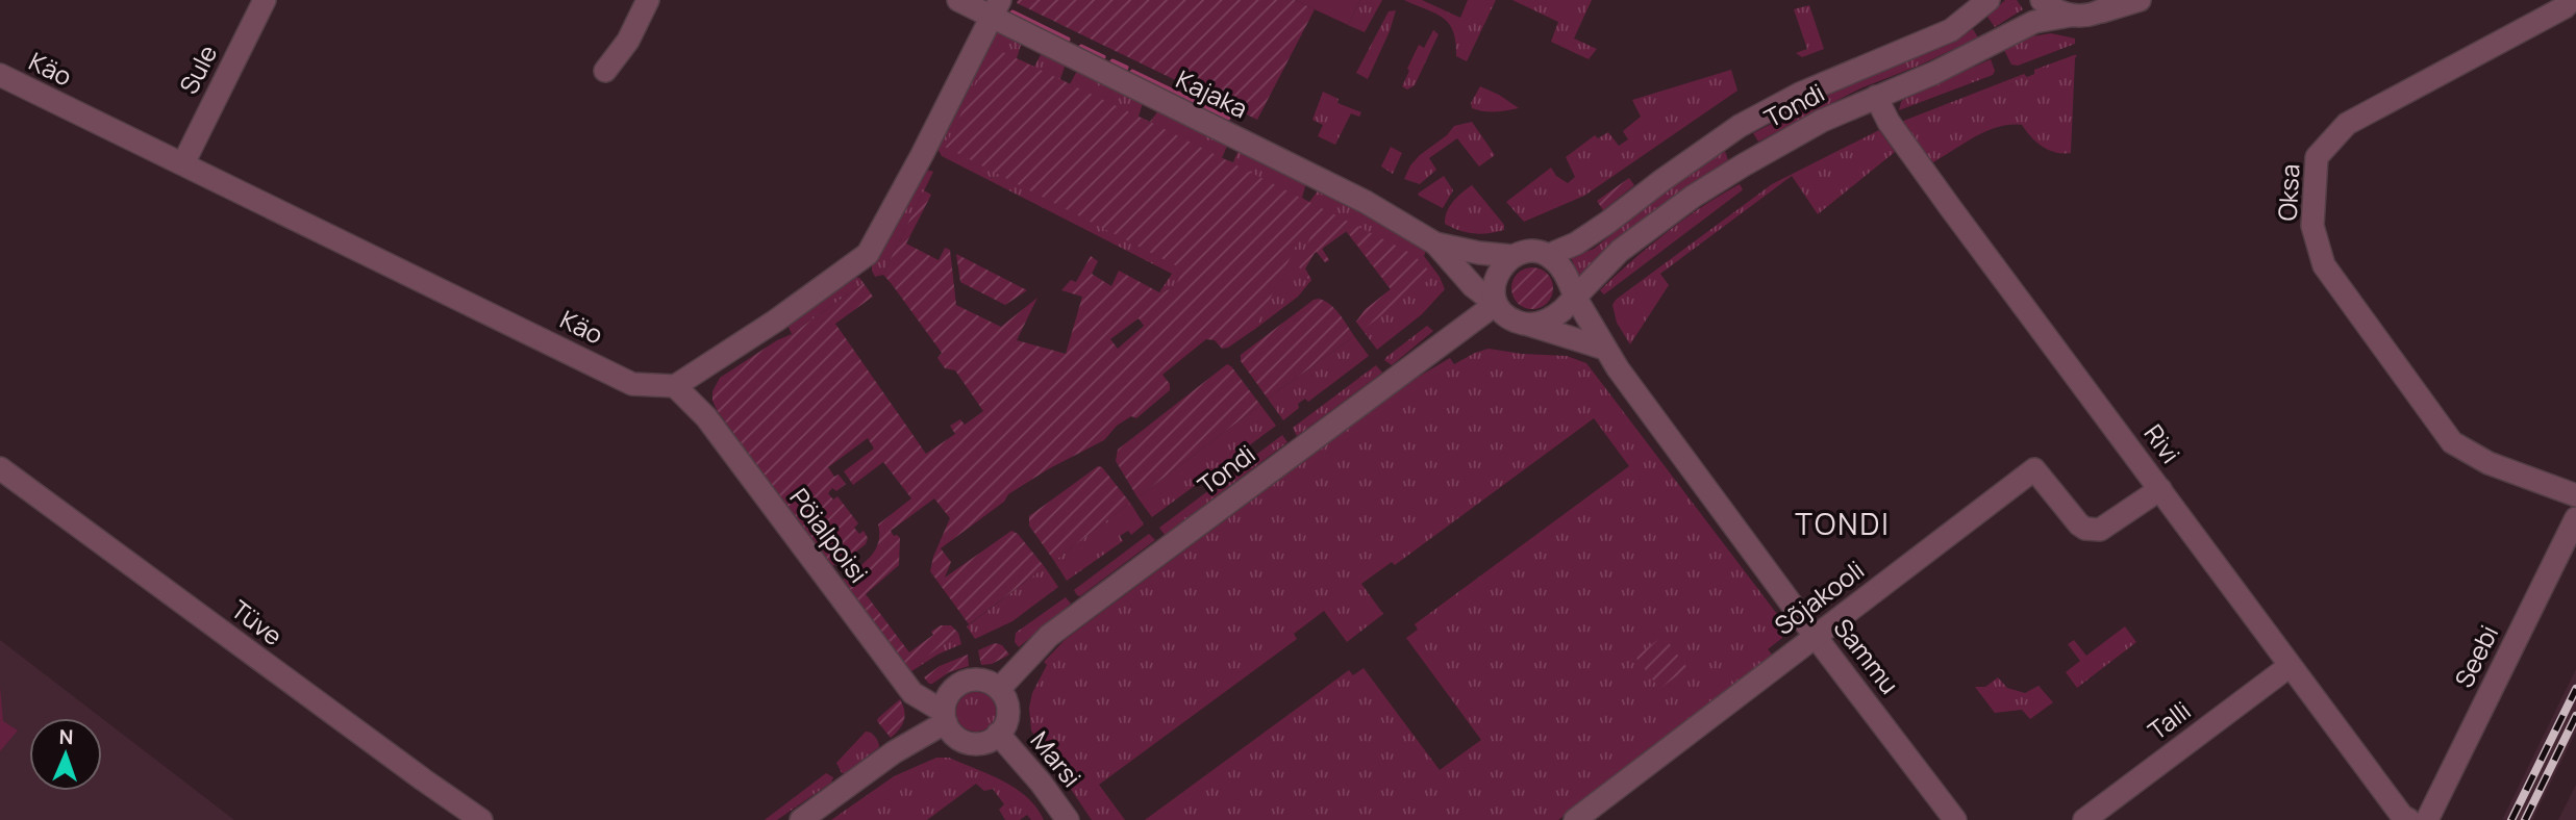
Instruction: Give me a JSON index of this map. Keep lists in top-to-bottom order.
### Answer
{
  "streets": {
    "street": [
      "Käo",
      "Sule",
      "Kajaka",
      "Tondi",
      "Oksa",
      "Rivi",
      "Pöialpoisi",
      "Sõjakooli",
      "Tüve",
      "Sammu",
      "Seebi",
      "Talli",
      "Marsi"
    ]
  },
  "crossings": [
    ["Käo", "Sule"],
    ["Käo", "Pöialpoisi"],
    ["Kajaka", "Tondi"],
    ["Kajaka", "Sammu"],
    ["Tondi", "Rivi"],
    ["Tondi", "Pöialpoisi"],
    ["Tondi", "Sammu"],
    ["Tondi", "Marsi"],
    ["Rivi", "Sõjakooli"],
    ["Rivi", "Talli"],
    ["Pöialpoisi", "Marsi"],
    ["Sõjakooli", "Sammu"]
  ],
  "districts": ["TONDI"],
  "north": "top"
}
